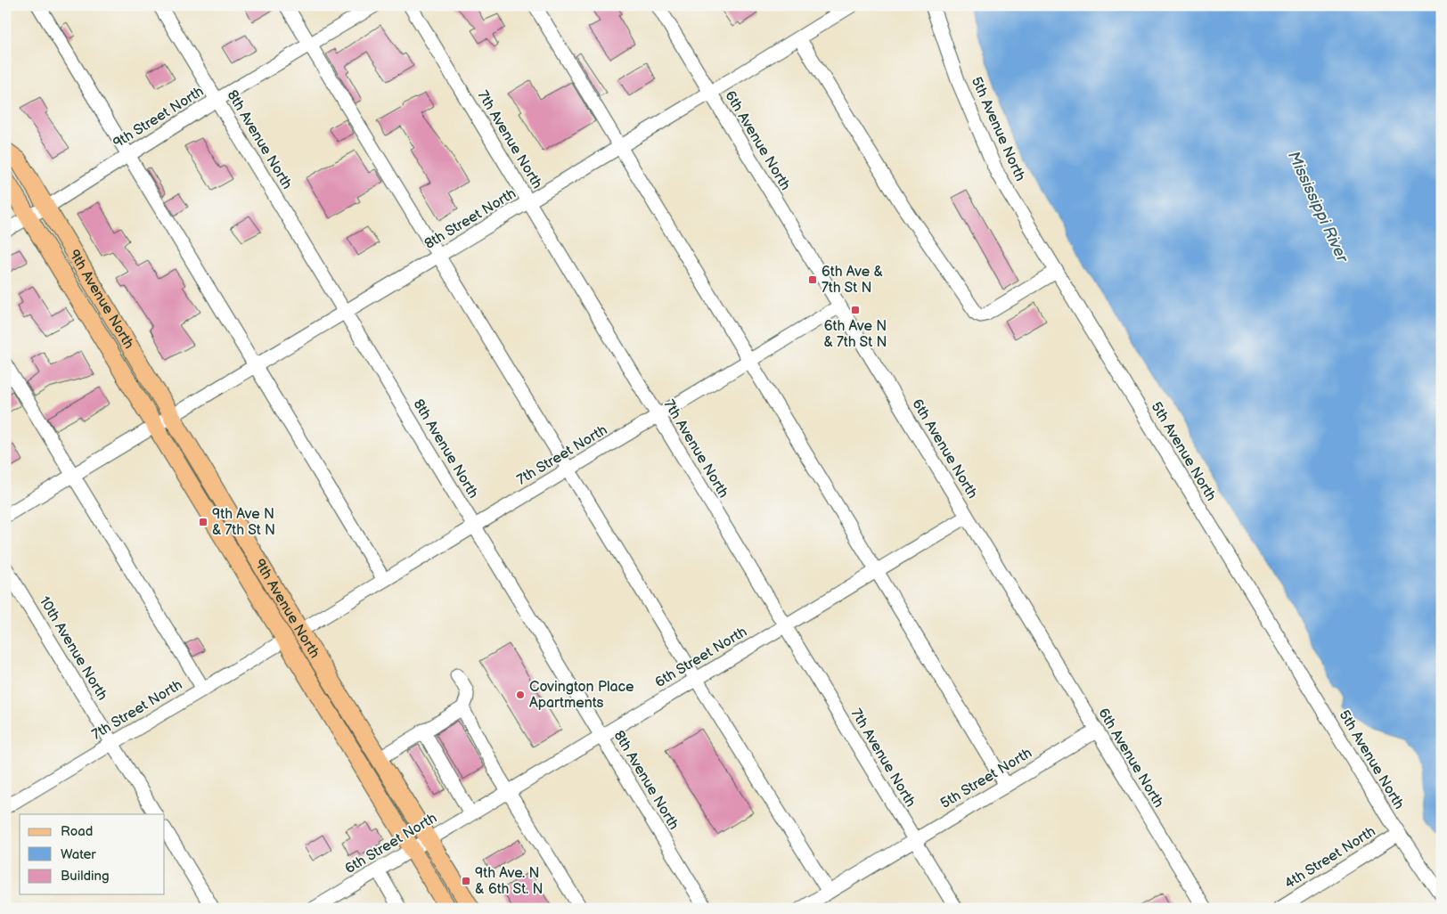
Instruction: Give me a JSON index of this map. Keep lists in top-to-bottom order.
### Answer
{
  "streets": {
    "main road": ["9th Avenue North"],
    "street": [
      "9th Street North",
      "5th Avenue North",
      "8th Avenue North",
      "7th Avenue North",
      "6th Avenue North",
      "8th Street North",
      "7th Street North",
      "10th Avenue North",
      "6th Street North",
      "5th Street North",
      "4th Street North"
    ]
  },
  "crossings": [
    ["9th Street North", "8th Avenue North"],
    ["9th Street North", "9th Avenue North"],
    ["5th Avenue North", "4th Street North"],
    ["8th Avenue North", "8th Street North"],
    ["8th Avenue North", "7th Street North"],
    ["8th Avenue North", "6th Street North"],
    ["7th Avenue North", "8th Street North"],
    ["7th Avenue North", "7th Street North"],
    ["7th Avenue North", "6th Street North"],
    ["7th Avenue North", "5th Street North"],
    ["6th Avenue North", "8th Street North"],
    ["6th Avenue North", "7th Street North"],
    ["6th Avenue North", "6th Street North"],
    ["6th Avenue North", "5th Street North"],
    ["8th Street North", "9th Avenue North"],
    ["9th Avenue North", "7th Street North"],
    ["9th Avenue North", "6th Street North"],
    ["7th Street North", "10th Avenue North"]
  ],
  "water": ["Mississippi River"],
  "places": {
    "transit": [
      "6th Ave & 7th St N",
      "6th Ave N & 7th St N",
      "9th Ave N & 7th St N",
      "9th Ave. N & 6th St. N"
    ],
    "other": ["Covington Place Apartments"]
  },
  "legend": ["Road", "Water", "Building"]
}
